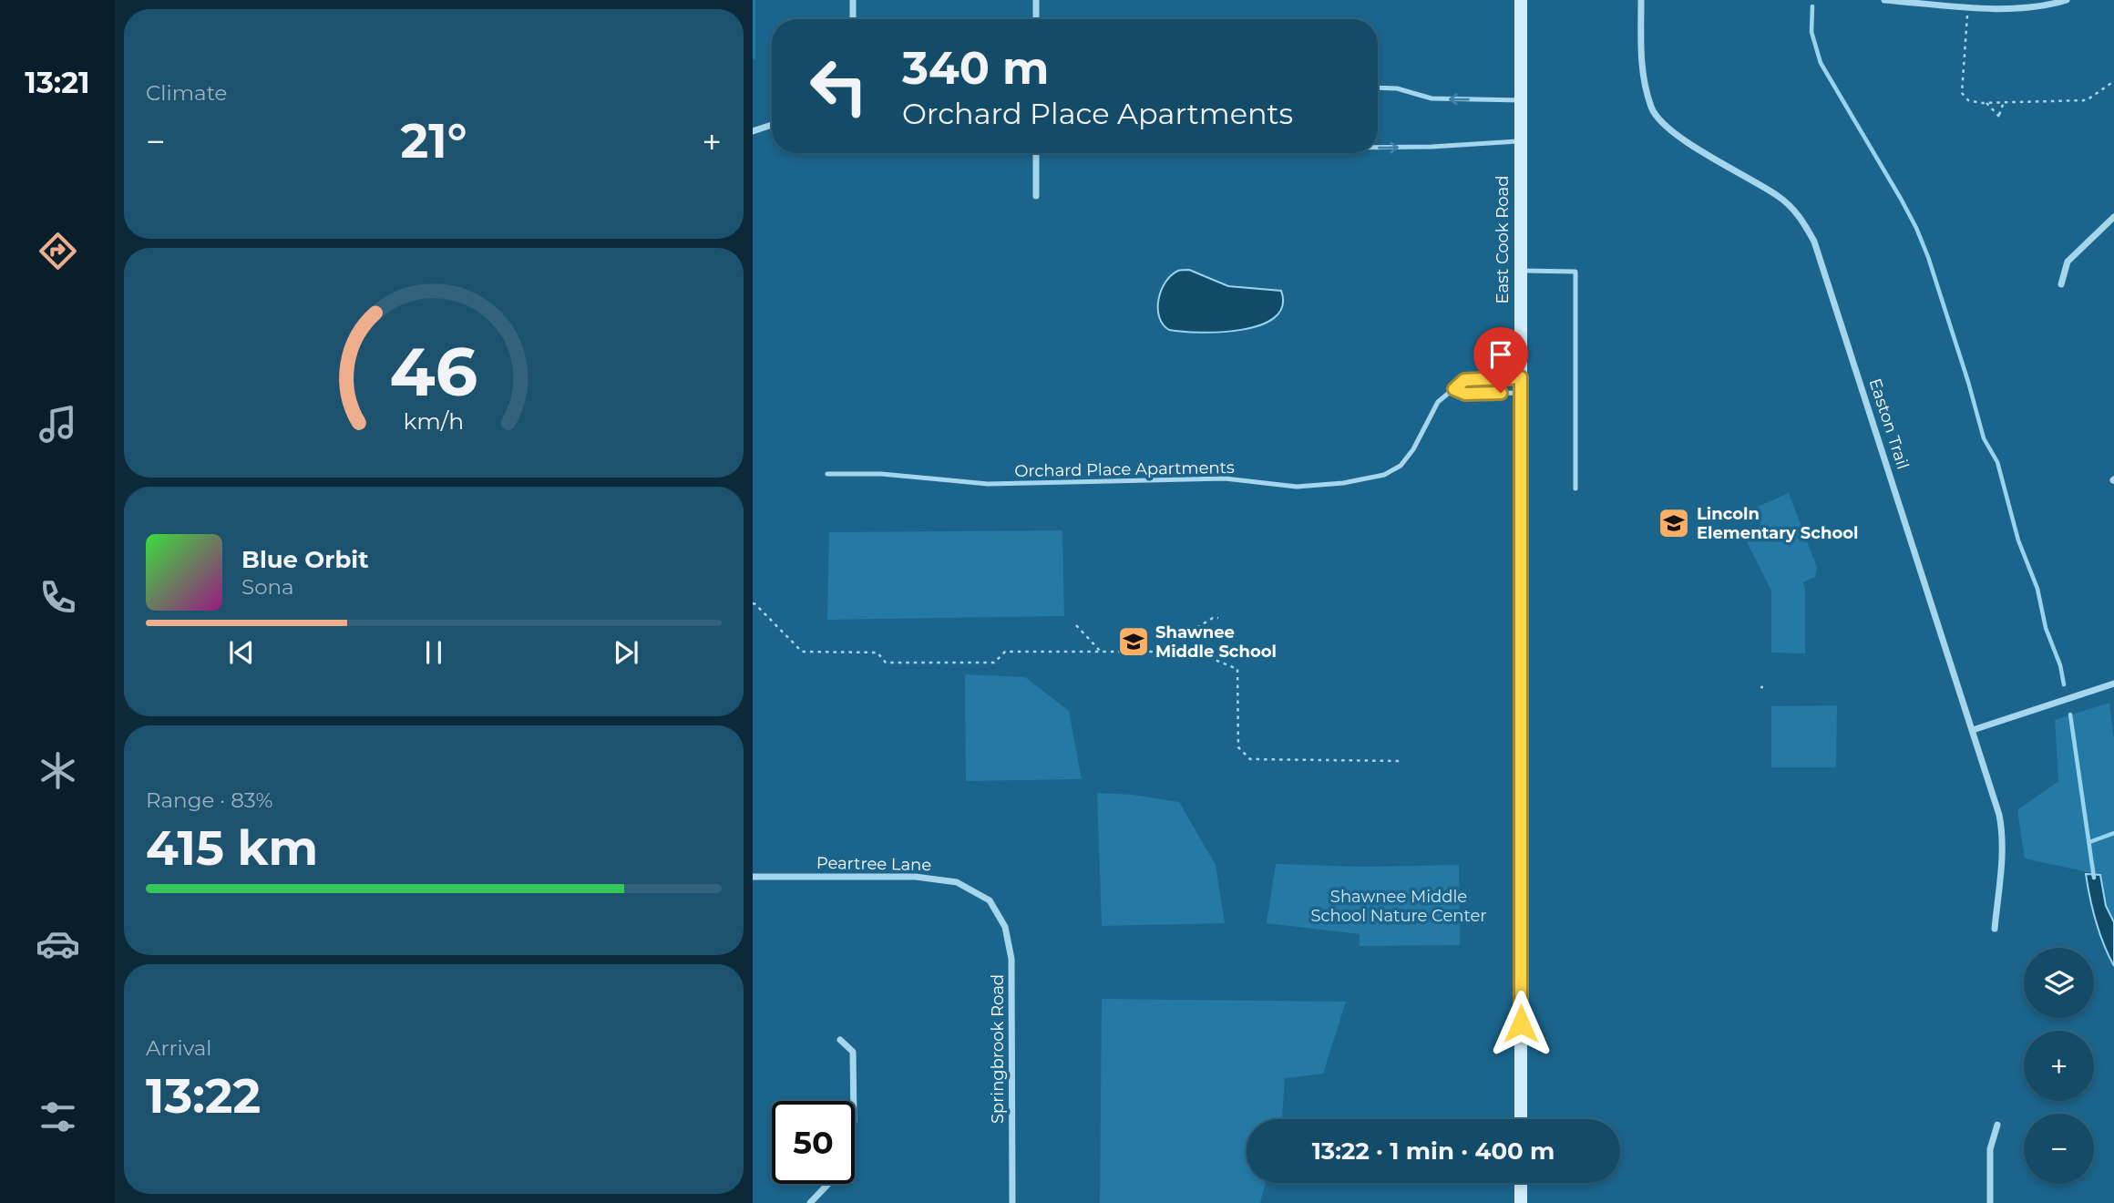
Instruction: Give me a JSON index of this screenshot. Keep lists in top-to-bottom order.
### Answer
{
  "streets": {
    "main road": ["East Cook Road"],
    "street": ["Easton Trail", "Peartree Lane", "Springbrook Road"],
    "lane": ["Orchard Place Apartments"]
  },
  "crossings": [
    ["East Cook Road", "Orchard Place Apartments"],
    ["Peartree Lane", "Springbrook Road"]
  ],
  "parks": ["Shawnee Middle School Nature Center"],
  "places": {
    "school or university": ["Lincoln Elementary School", "Shawnee Middle School"]
  },
  "page": {
    "tabs": "13:21",
    "tile": [
      "Climate",
      ["Range · 83%", "415 km"],
      ["Arrival", "13:22"]
    ],
    "turn": ["340 m", "Orchard Place Apartments"],
    "heat": ["−", "21°", "+"],
    "song": ["Blue Orbit", "Sona"],
    "map_buttons": ["+", "−"],
    "limit": "50",
    "trip": "13:22 · 1 min · 400 m",
    "gauge": ["46", "km/h"]
  }
}
